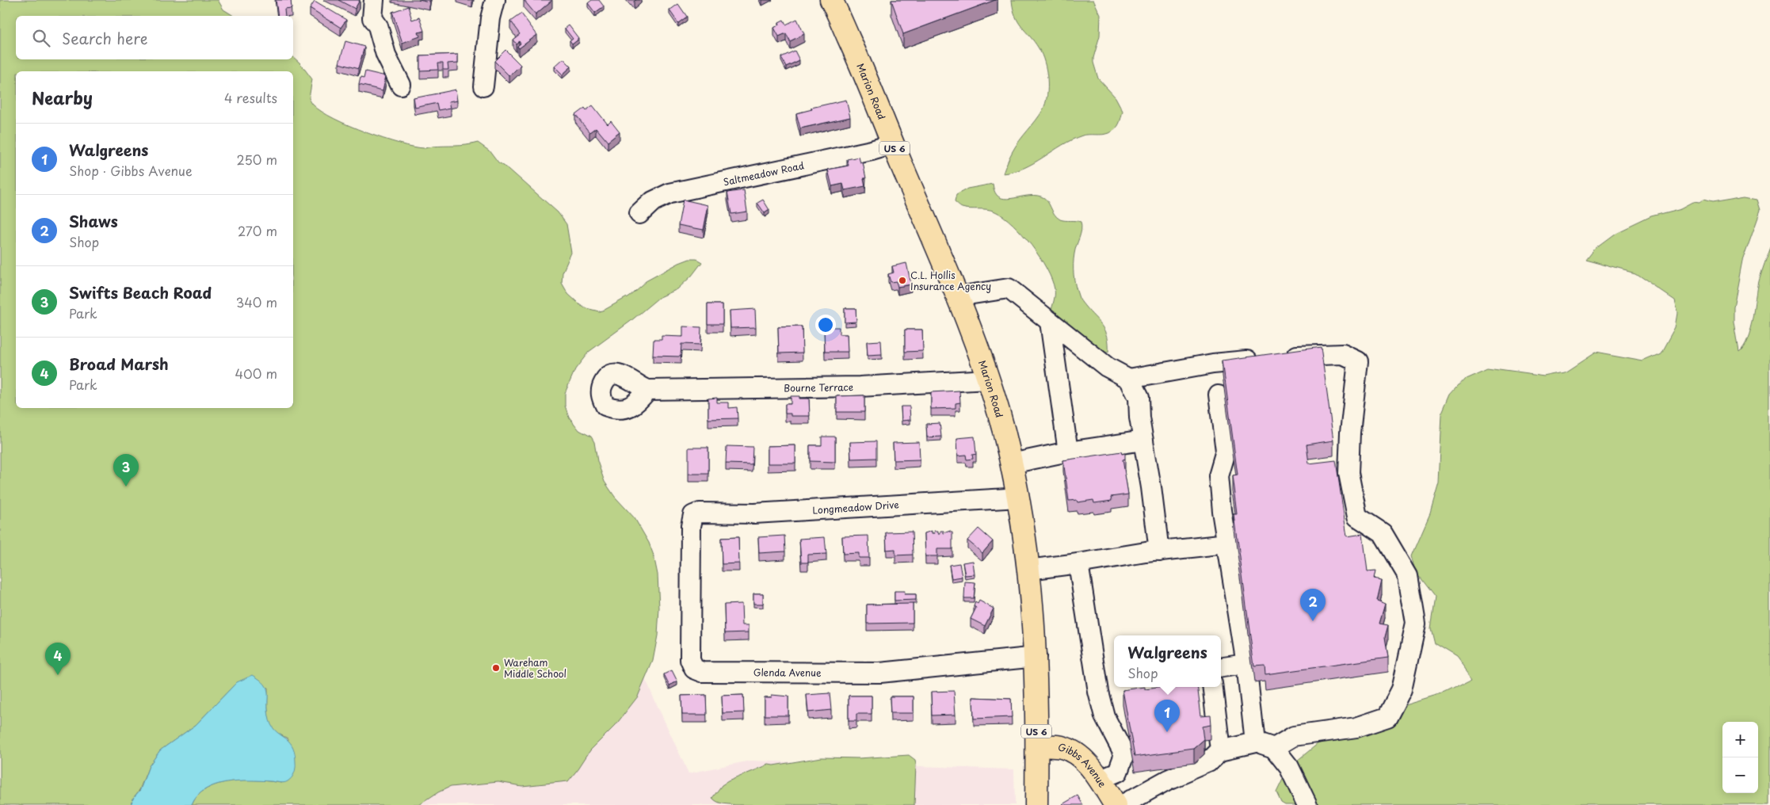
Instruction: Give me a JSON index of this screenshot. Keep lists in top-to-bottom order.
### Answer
{
  "streets": {
    "main road": ["Marion Road", "US 6", "Gibbs Avenue"],
    "street": [
      "Saltmeadow Road",
      "Bourne Terrace",
      "Longmeadow Drive",
      "Glenda Avenue"
    ]
  },
  "crossings": [
    ["Marion Road", "Saltmeadow Road"],
    ["Marion Road", "Bourne Terrace"],
    ["Marion Road", "Longmeadow Drive"],
    ["Marion Road", "Glenda Avenue"],
    ["Marion Road", "Gibbs Avenue"],
    ["Longmeadow Drive", "Glenda Avenue"]
  ],
  "places": ["C.L. Hollis Insurance Agency", "Wareham Middle School"],
  "page": {
    "search": "Search here",
    "heading": ["Nearby", "4 results"],
    "list": [
      {
        "mark": "1",
        "name": "Walgreens",
        "note": "Shop · Gibbs Avenue",
        "value": "250 m"
      },
      {
        "mark": "2",
        "name": "Shaws",
        "note": "Shop",
        "value": "270 m"
      },
      {
        "mark": "3",
        "name": "Swifts Beach Road",
        "note": "Park",
        "value": "340 m"
      },
      {
        "mark": "4",
        "name": "Broad Marsh",
        "note": "Park",
        "value": "400 m"
      }
    ],
    "pins": [
      "3",
      "2",
      "4",
      "1"
    ],
    "popup": ["Walgreens", "Shop"],
    "map_buttons": ["+", "−"]
  }
}
